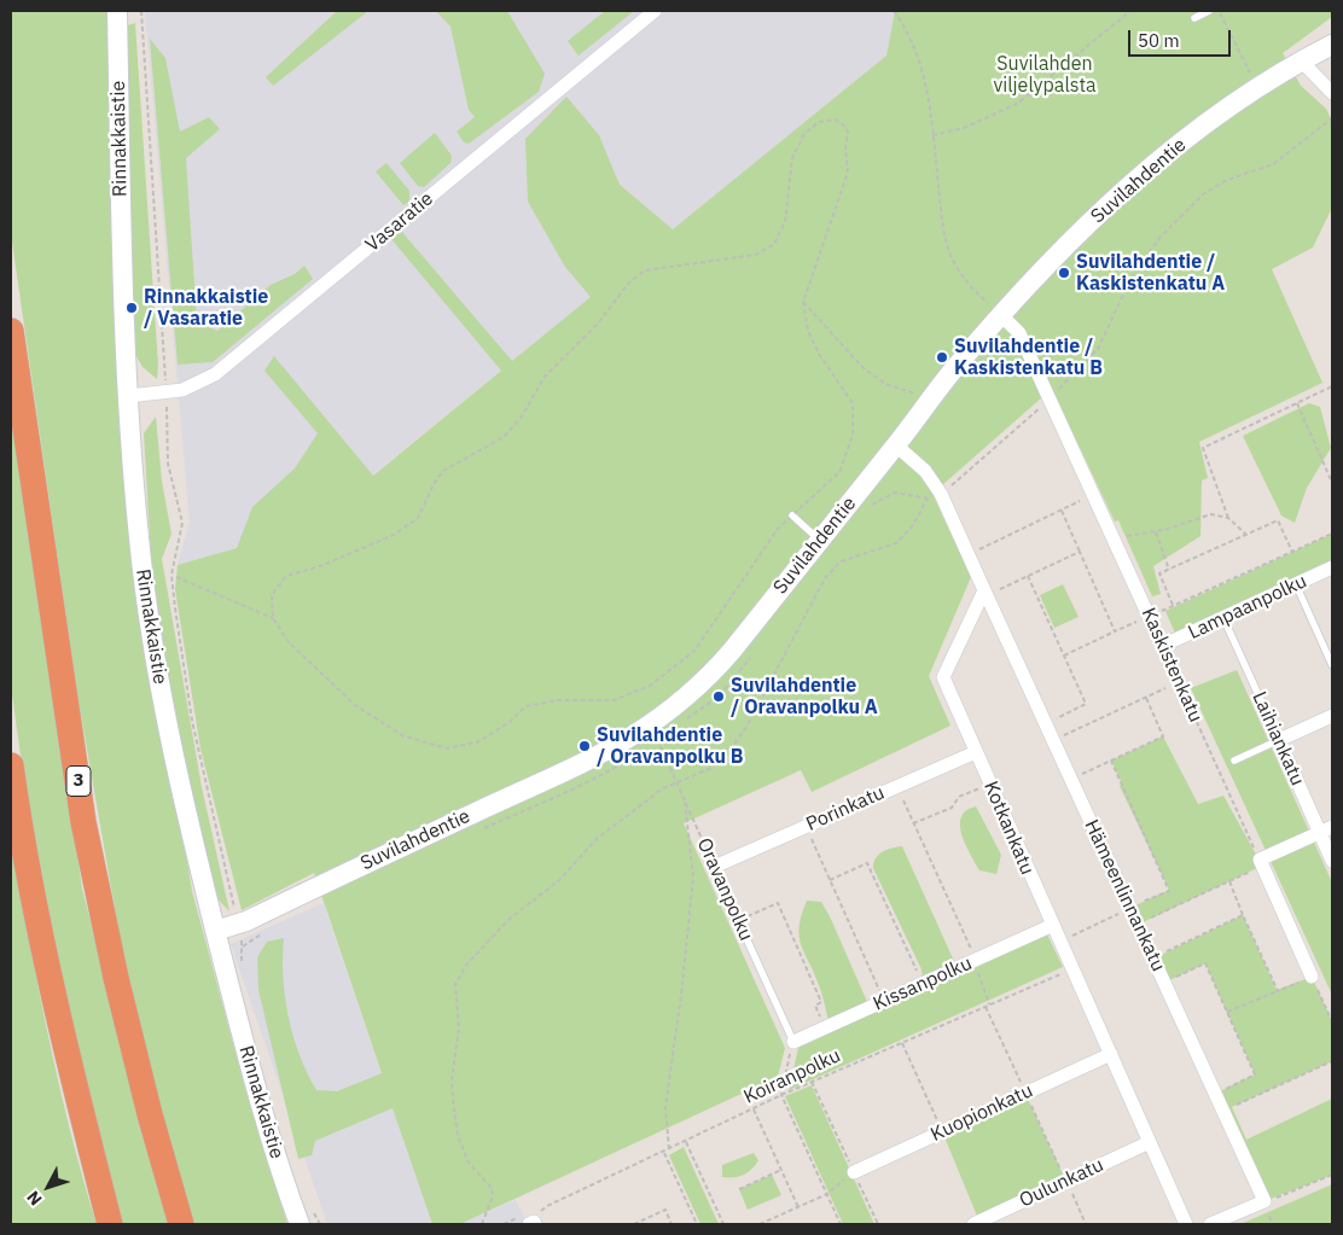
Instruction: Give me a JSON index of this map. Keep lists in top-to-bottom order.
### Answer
{
  "streets": {
    "highway": ["3"],
    "street": [
      "Rinnakkaistie",
      "Suvilahdentie",
      "Vasaratie",
      "Lampaanpolku",
      "Kaskistenkatu",
      "Laihiankatu",
      "Porinkatu",
      "Kotkankatu",
      "Hämeenlinnankatu",
      "Kissanpolku",
      "Kuopionkatu",
      "Oulunkatu"
    ],
    "lane": ["Oravanpolku"],
    "path": ["Koiranpolku"]
  },
  "crossings": [
    ["Rinnakkaistie", "Suvilahdentie"],
    ["Rinnakkaistie", "Vasaratie"],
    ["Suvilahdentie", "Kaskistenkatu"],
    ["Lampaanpolku", "Kaskistenkatu"],
    ["Lampaanpolku", "Laihiankatu"],
    ["Porinkatu", "Kotkankatu"],
    ["Porinkatu", "Oravanpolku"],
    ["Kotkankatu", "Hämeenlinnankatu"],
    ["Kotkankatu", "Kissanpolku"],
    ["Kotkankatu", "Koiranpolku"],
    ["Kotkankatu", "Kuopionkatu"],
    ["Kotkankatu", "Oulunkatu"],
    ["Oravanpolku", "Kissanpolku"]
  ],
  "parks": ["Suvilahden viljelypalsta"],
  "places": [
    "Suvilahdentie / Kaskistenkatu A",
    "Rinnakkaistie / Vasaratie",
    "Suvilahdentie / Kaskistenkatu B",
    "Suvilahdentie / Oravanpolku A",
    "Suvilahdentie / Oravanpolku B"
  ],
  "scale_bar": "50 m",
  "north": "bottom left"
}
